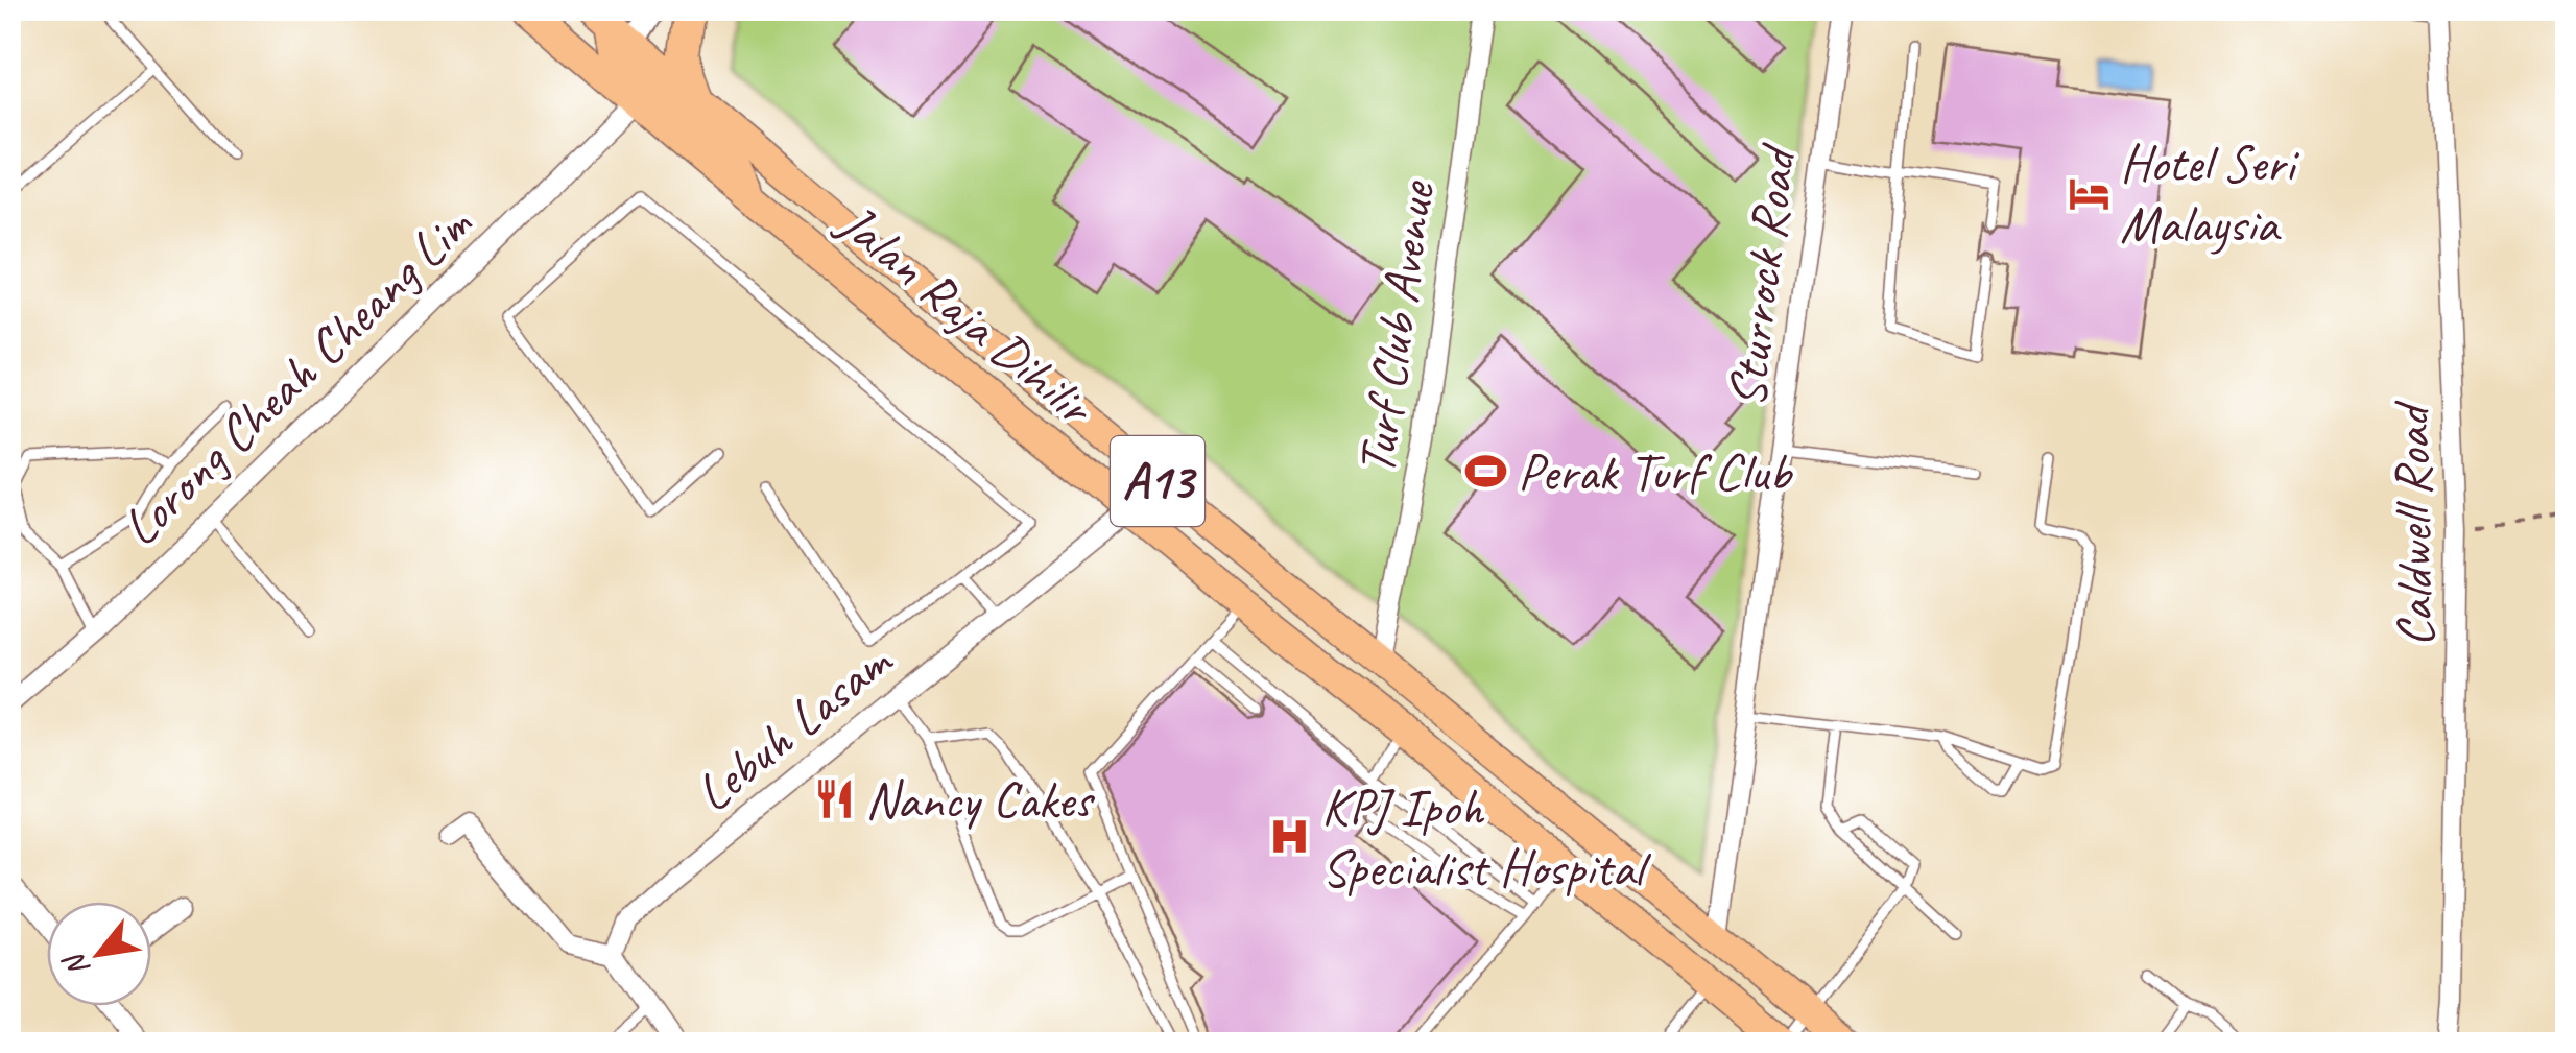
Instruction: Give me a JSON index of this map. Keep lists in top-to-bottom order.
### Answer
{
  "streets": {
    "main road": ["Jalan Raja Dihilir", "A13"],
    "street": [
      "Sturrock Road",
      "Turf Club Avenue",
      "Lorong Cheah Cheang Lim",
      "Caldwell Road",
      "Lebuh Lasam"
    ]
  },
  "crossings": [
    ["Sturrock Road", "Jalan Raja Dihilir"],
    ["Jalan Raja Dihilir", "Turf Club Avenue"],
    ["Jalan Raja Dihilir", "Lorong Cheah Cheang Lim"],
    ["Jalan Raja Dihilir", "Lebuh Lasam"]
  ],
  "places": {
    "hotel": ["Hotel Seri Malaysia"],
    "sports": ["Perak Turf Club"],
    "restaurant": ["Nancy Cakes"],
    "hospital": ["KPJ Ipoh Specialist Hospital"]
  },
  "north": "bottom left"
}
